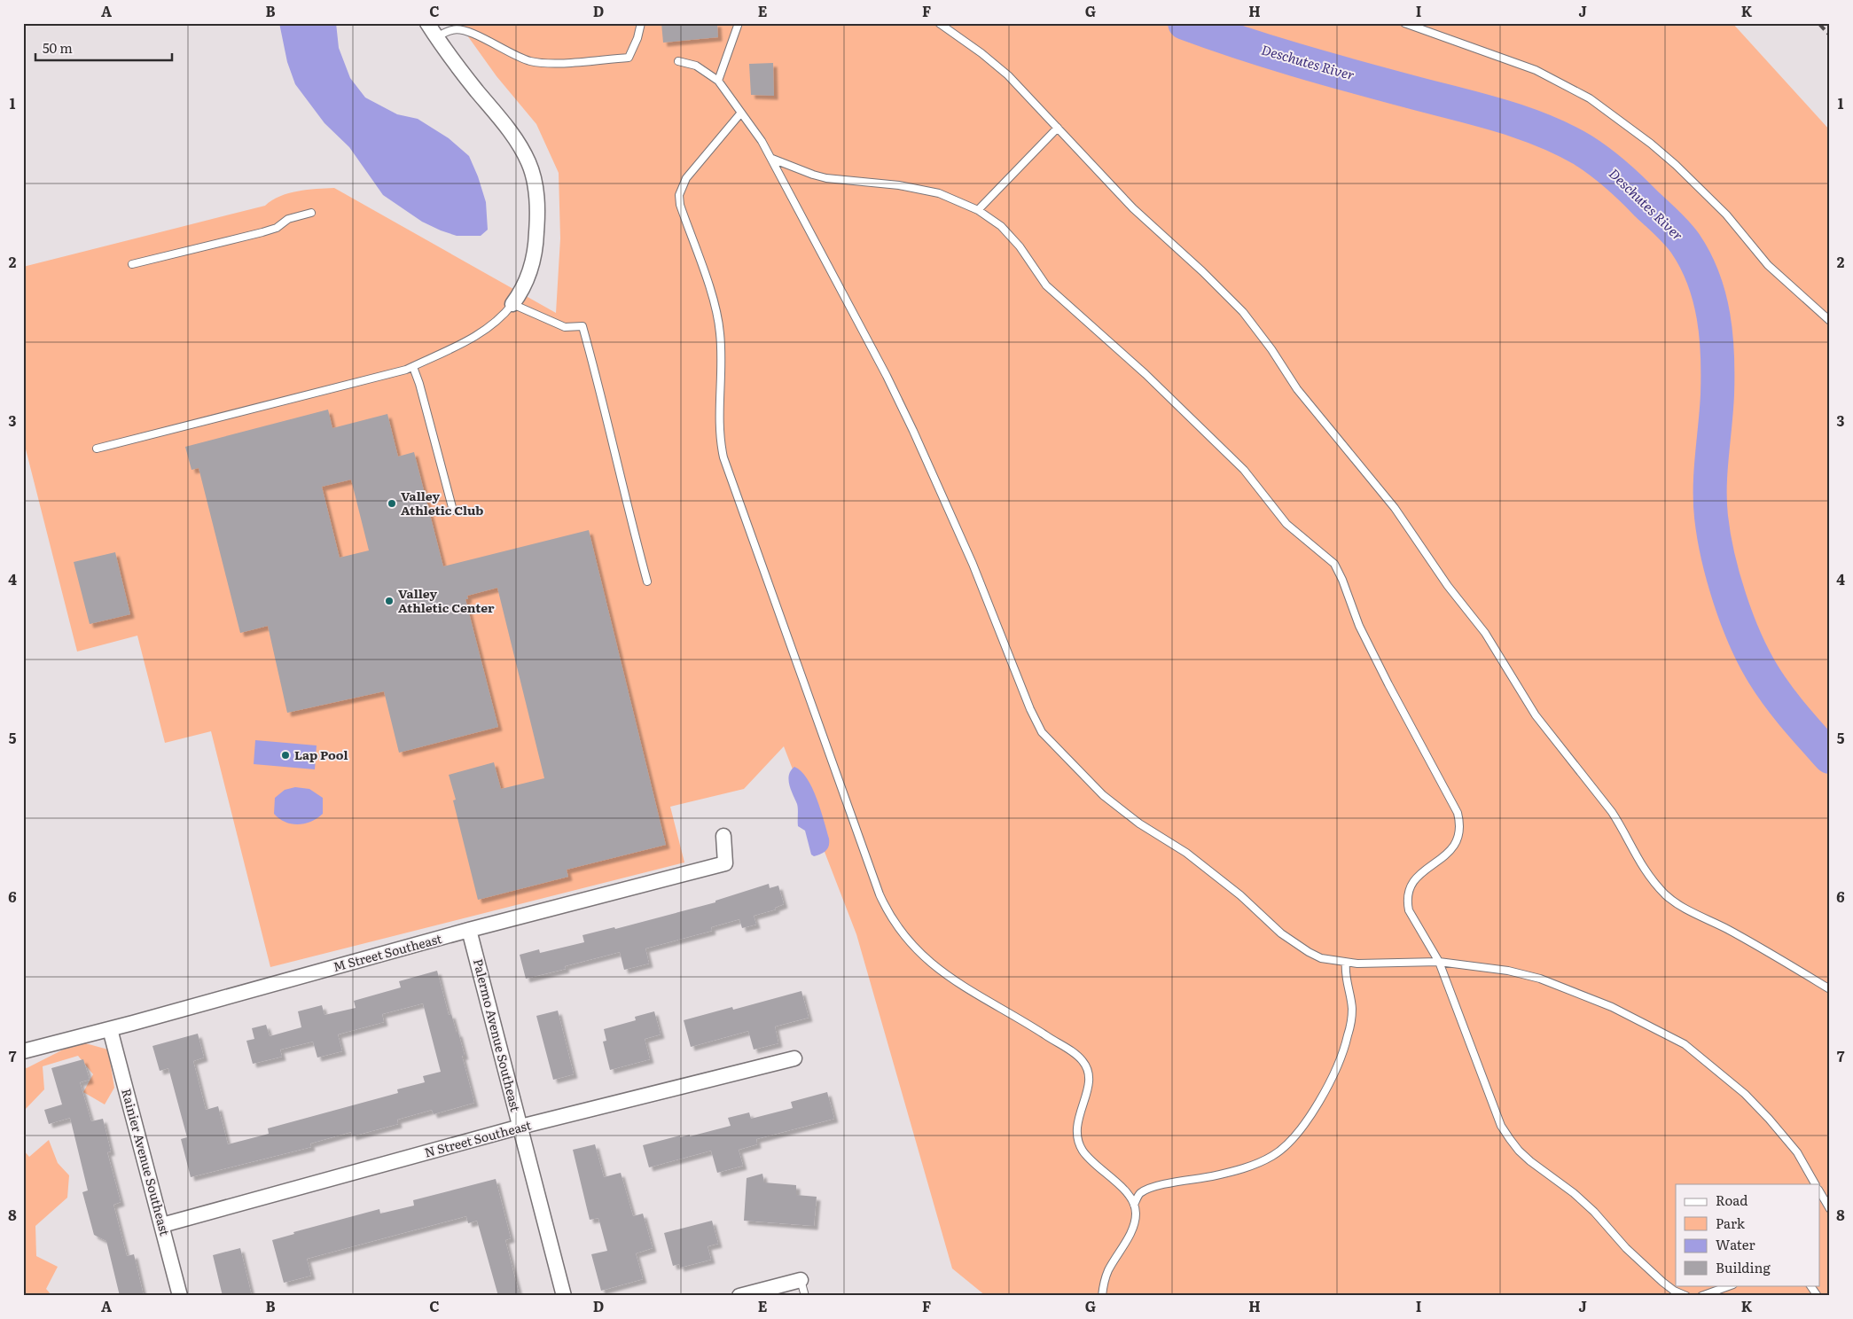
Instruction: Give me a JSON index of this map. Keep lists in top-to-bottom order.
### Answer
{
  "streets": {
    "street": [
      "M Street Southeast",
      "Palermo Avenue Southeast",
      "N Street Southeast",
      "Rainier Avenue Southeast"
    ]
  },
  "crossings": [
    ["M Street Southeast", "Palermo Avenue Southeast"],
    ["M Street Southeast", "Rainier Avenue Southeast"],
    ["Palermo Avenue Southeast", "N Street Southeast"],
    ["N Street Southeast", "Rainier Avenue Southeast"]
  ],
  "water": ["Deschutes River"],
  "places": ["Valley Athletic Club", "Valley Athletic Center", "Lap Pool"],
  "legend": [
    "Road",
    "Park",
    "Water",
    "Building"
  ],
  "scale_bar": "50 m",
  "grid": {
    "columns": [
      "A",
      "B",
      "C",
      "D",
      "E",
      "F",
      "G",
      "H",
      "I",
      "J",
      "K"
    ],
    "rows": [
      "1",
      "2",
      "3",
      "4",
      "5",
      "6",
      "7",
      "8"
    ]
  }
}
